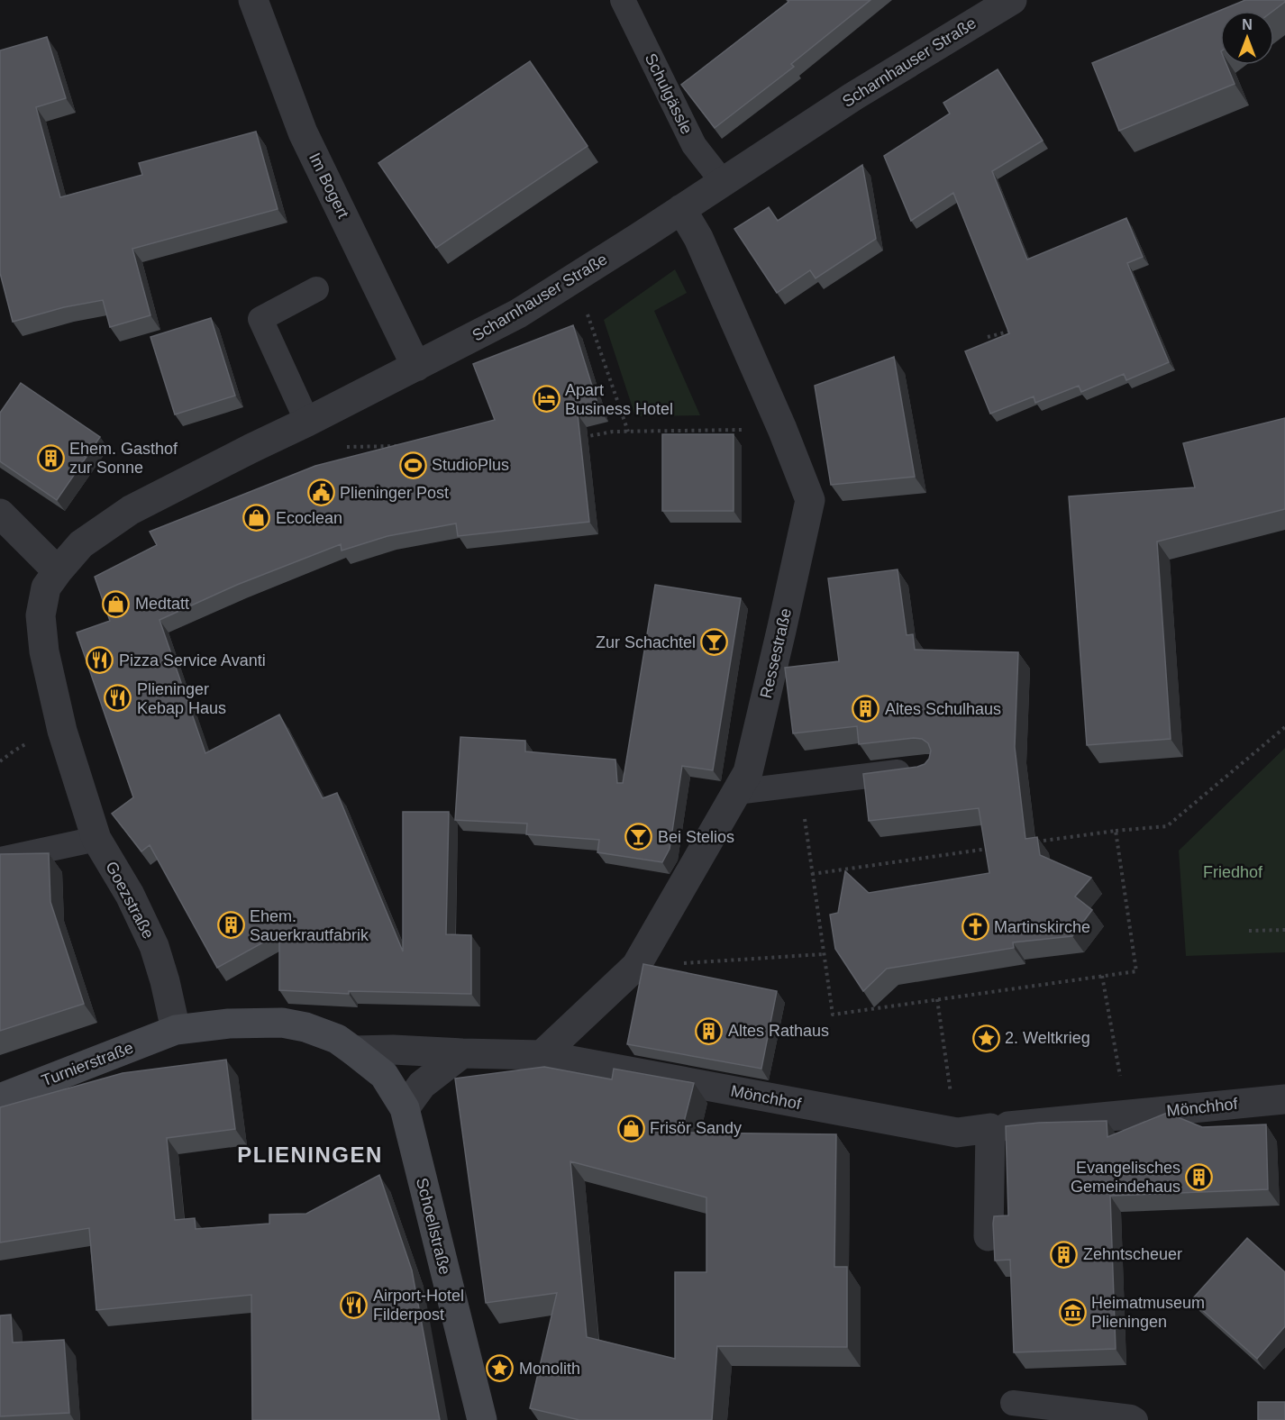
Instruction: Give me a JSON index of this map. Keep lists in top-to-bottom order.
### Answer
{
  "streets": {
    "main road": ["Turnierstraße", "Schoellstraße"],
    "street": [
      "Scharnhauser Straße",
      "Im Bogert",
      "Ressestraße",
      "Goezstraße",
      "Mönchhof"
    ],
    "lane": ["Schulgässle"]
  },
  "crossings": [
    ["Scharnhauser Straße", "Schulgässle"],
    ["Scharnhauser Straße", "Im Bogert"],
    ["Scharnhauser Straße", "Ressestraße"],
    ["Scharnhauser Straße", "Goezstraße"],
    ["Ressestraße", "Mönchhof"],
    ["Goezstraße", "Turnierstraße"]
  ],
  "districts": ["PLIENINGEN"],
  "parks": ["Friedhof"],
  "places": {
    "hotel": ["Apart Business Hotel"],
    "building": [
      "Ehem. Gasthof zur Sonne",
      "Altes Schulhaus",
      "Ehem. Sauerkrautfabrik",
      "Altes Rathaus",
      "Evangelisches Gemeindehaus",
      "Zehntscheuer"
    ],
    "sports": ["StudioPlus"],
    "public building": ["Plieninger Post"],
    "shop": ["Ecoclean", "Medtatt", "Frisör Sandy"],
    "bar": ["Zur Schachtel", "Bei Stelios"],
    "restaurant": ["Pizza Service Avanti", "Plieninger Kebap Haus", "Airport-Hotel Filderpost"],
    "church": ["Martinskirche"],
    "place": ["2. Weltkrieg", "Monolith"],
    "museum": ["Heimatmuseum Plieningen"]
  },
  "north": "top"
}
